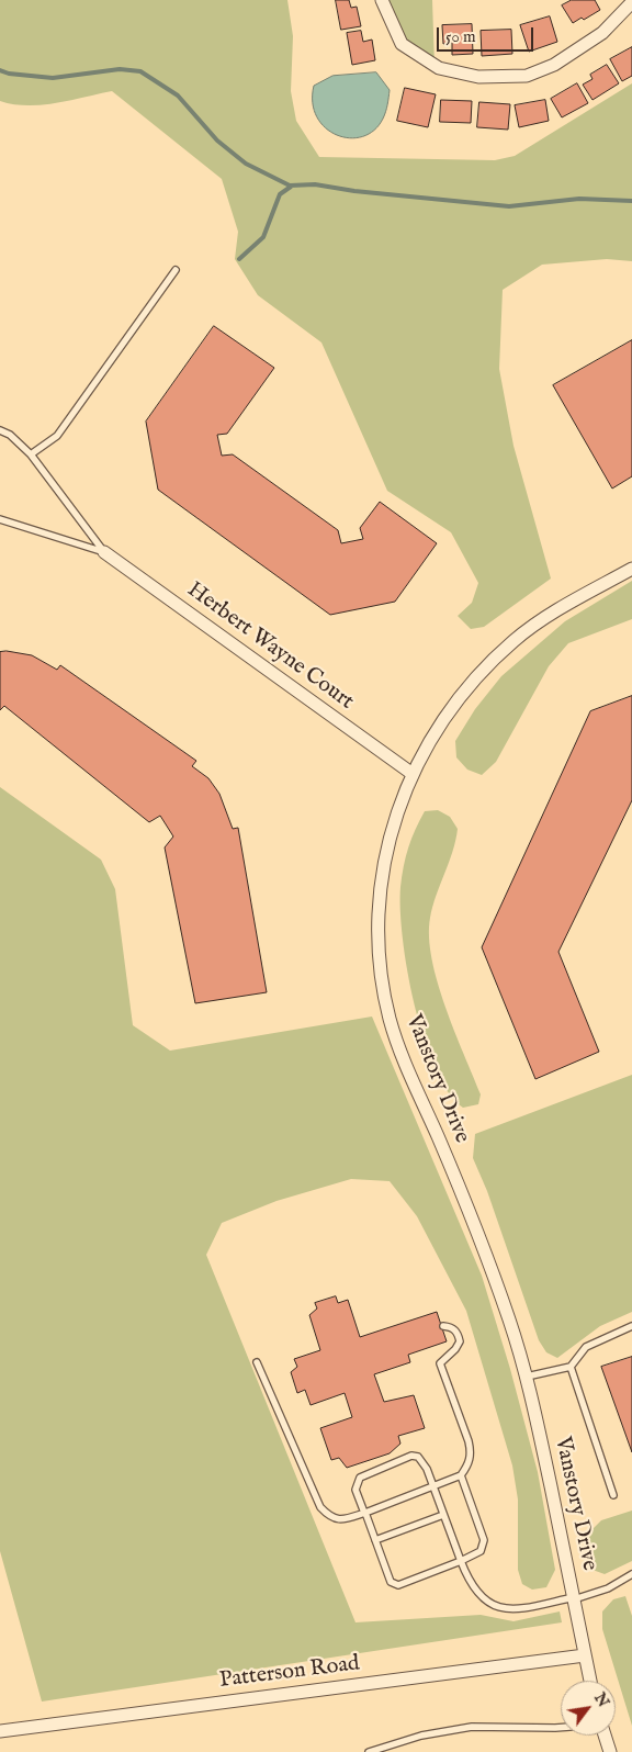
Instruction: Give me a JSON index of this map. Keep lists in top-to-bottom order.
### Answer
{
  "streets": {
    "street": ["Herbert Wayne Court", "Vanstory Drive", "Patterson Road"]
  },
  "crossings": [
    ["Herbert Wayne Court", "Vanstory Drive"],
    ["Vanstory Drive", "Patterson Road"]
  ],
  "scale_bar": "50 m",
  "north": "top right"
}
